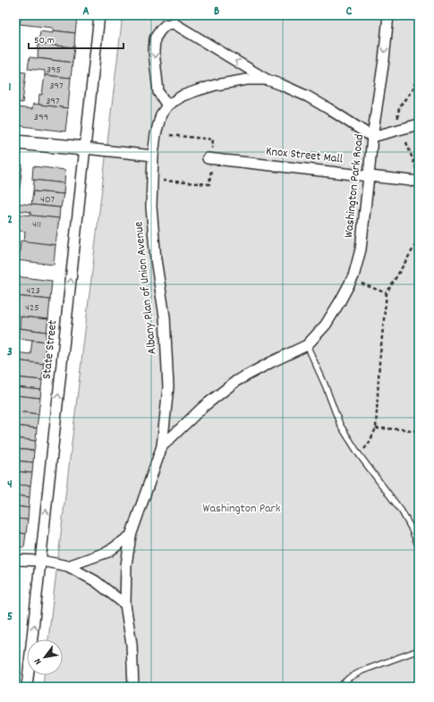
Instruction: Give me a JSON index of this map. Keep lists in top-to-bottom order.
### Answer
{
  "streets": {
    "street": [
      "Knox Street Mall",
      "Washington Park Road",
      "Albany Plan of Union Avenue",
      "State Street"
    ]
  },
  "crossings": [
    ["Knox Street Mall", "Washington Park Road"],
    ["Washington Park Road", "Albany Plan of Union Avenue"]
  ],
  "one_way": ["State Street"],
  "parks": ["Washington Park"],
  "house_numbers": [
    "395",
    "397",
    "397",
    "399",
    "407",
    "411",
    "423",
    "425"
  ],
  "scale_bar": "50 m",
  "north": "bottom left",
  "grid": {
    "columns": ["A", "B", "C"],
    "rows": [
      "1",
      "2",
      "3",
      "4",
      "5"
    ]
  }
}
